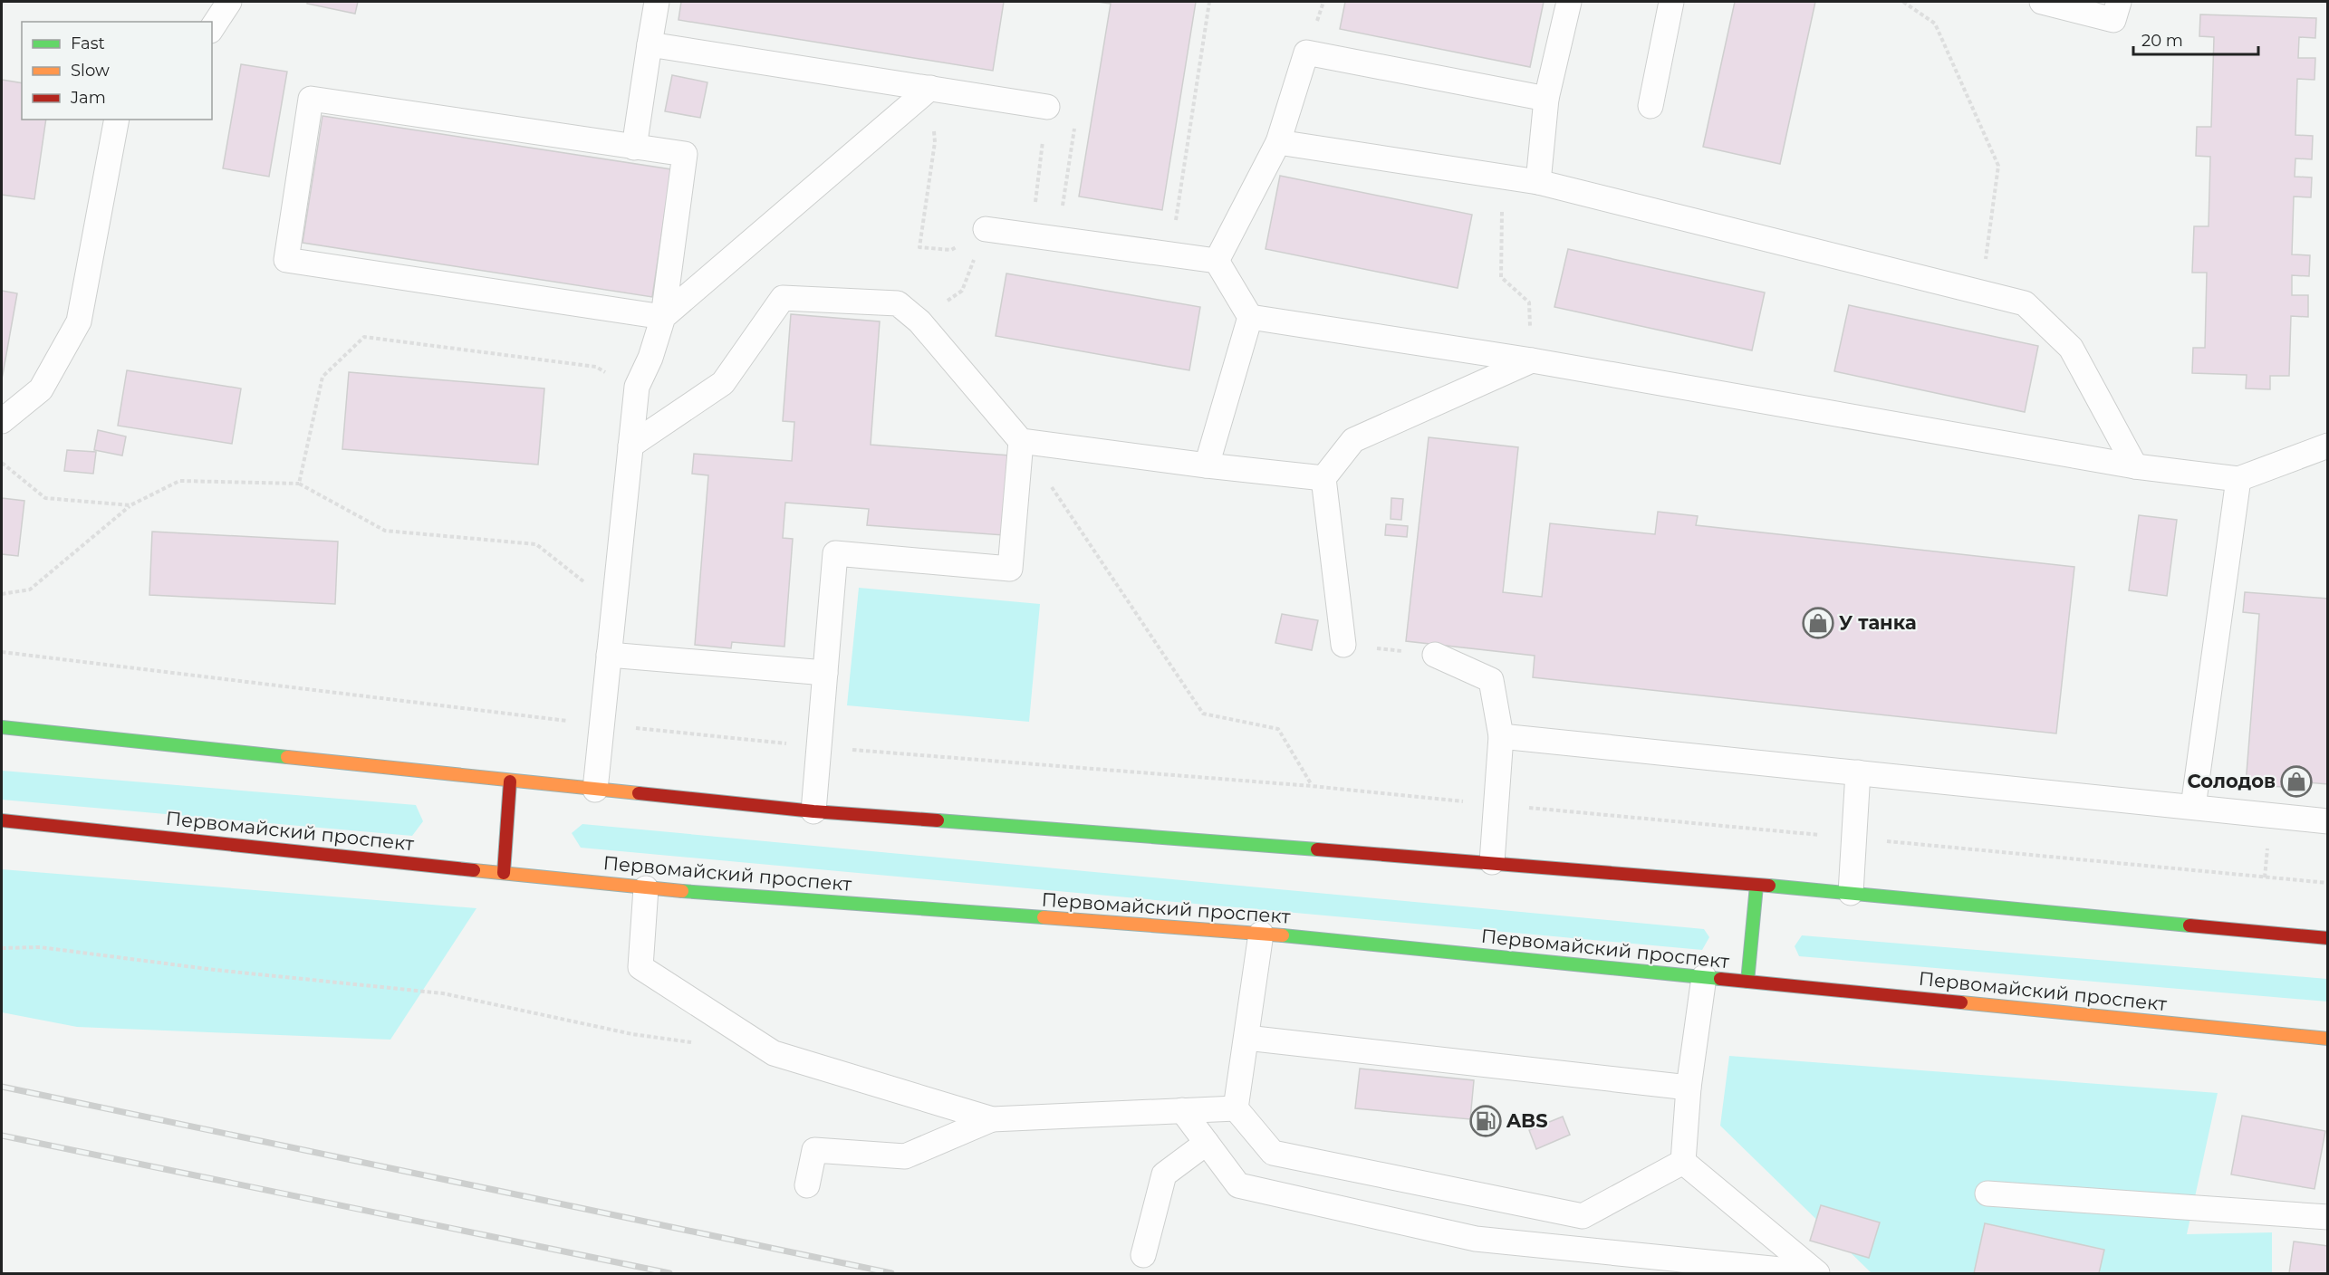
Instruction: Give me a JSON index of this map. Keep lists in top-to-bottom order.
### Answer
{
  "streets": {
    "main road": ["Первомайский проспект"]
  },
  "places": {
    "shop": ["У танка", "Солодов"],
    "fuel station": ["ABS"]
  },
  "legend": ["Fast", "Slow", "Jam"],
  "scale_bar": "20 m"
}
